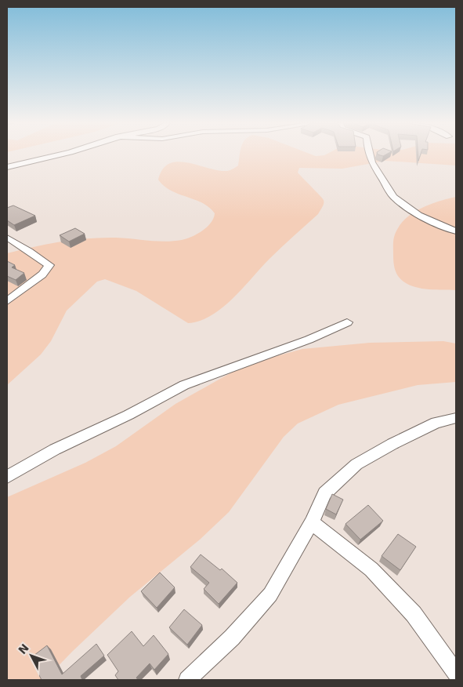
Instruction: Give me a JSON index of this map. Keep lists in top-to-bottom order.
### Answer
{
  "north": "top left"
}
